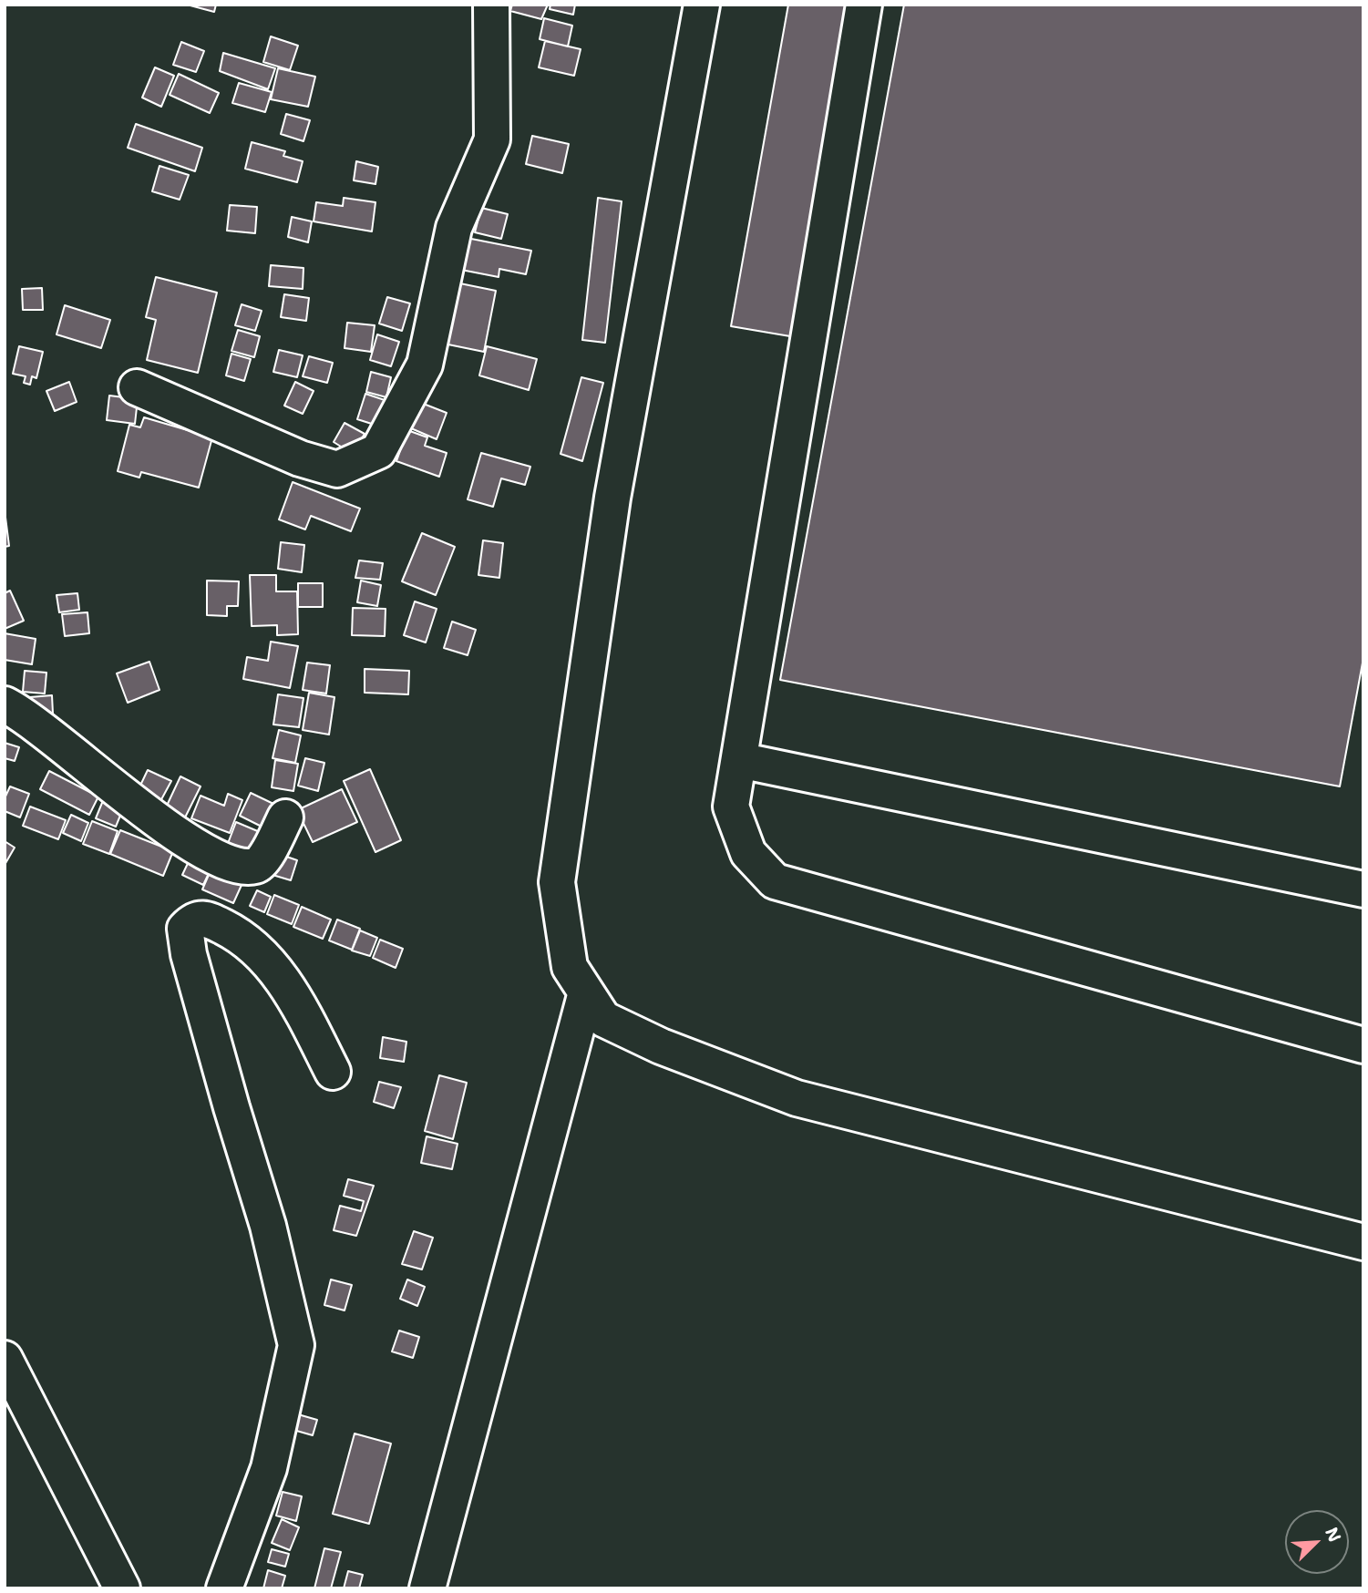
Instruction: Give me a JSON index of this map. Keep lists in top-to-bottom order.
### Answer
{
  "north": "top right"
}
